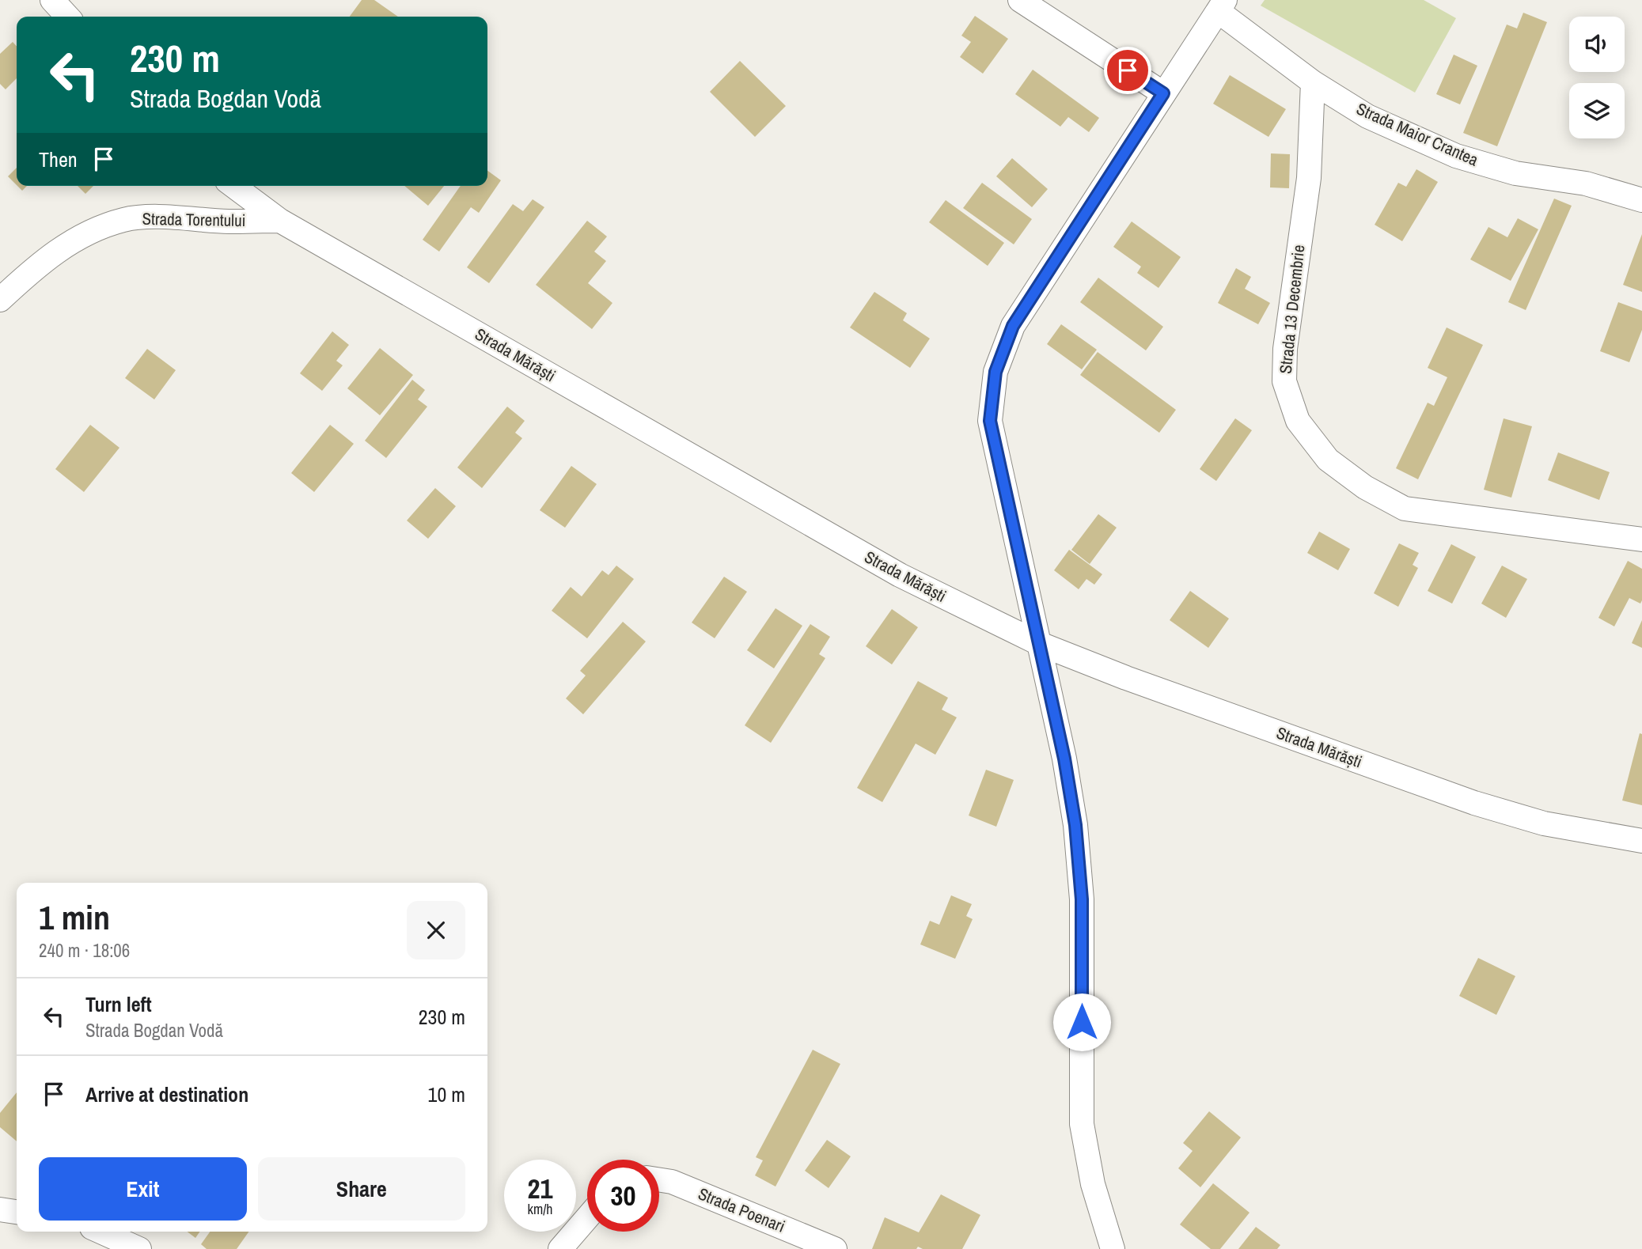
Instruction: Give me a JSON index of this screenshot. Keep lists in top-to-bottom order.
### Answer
{
  "streets": {
    "street": [
      "Strada Maior Crantea",
      "Strada Torentului",
      "Strada 13 Decembrie",
      "Strada Mărăști",
      "Strada Poenari"
    ]
  },
  "crossings": [
    ["Strada Maior Crantea", "Strada 13 Decembrie"],
    ["Strada Torentului", "Strada Mărăști"]
  ],
  "page": {
    "turn": ["230 m", "Strada Bogdan Vodă"],
    "then": "Then",
    "heading": ["1 min", "240 m · 18:06"],
    "list": [
      {
        "name": "Turn left",
        "note": "Strada Bogdan Vodă",
        "value": "230 m"
      },
      {
        "name": "Arrive at destination",
        "value": "10 m"
      }
    ],
    "buttons": ["Exit", "Share"],
    "speed": "21 km/h",
    "limit": "30"
  }
}
